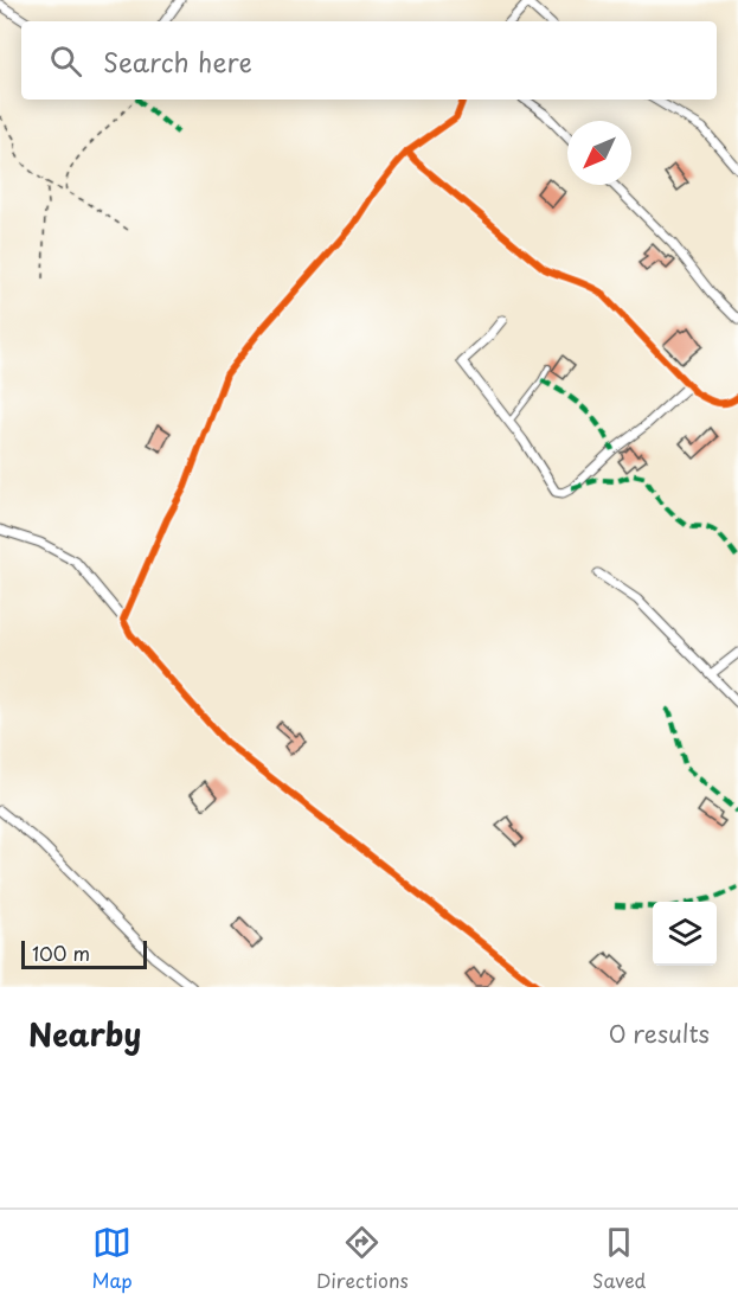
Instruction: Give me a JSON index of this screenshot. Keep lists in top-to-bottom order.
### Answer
{
  "scale_bar": "100 m",
  "north": "bottom left",
  "page": {
    "search": "Search here",
    "scale": "100 m",
    "heading": ["Nearby", "0 results"],
    "nav": ["Map", "Directions", "Saved"]
  }
}
